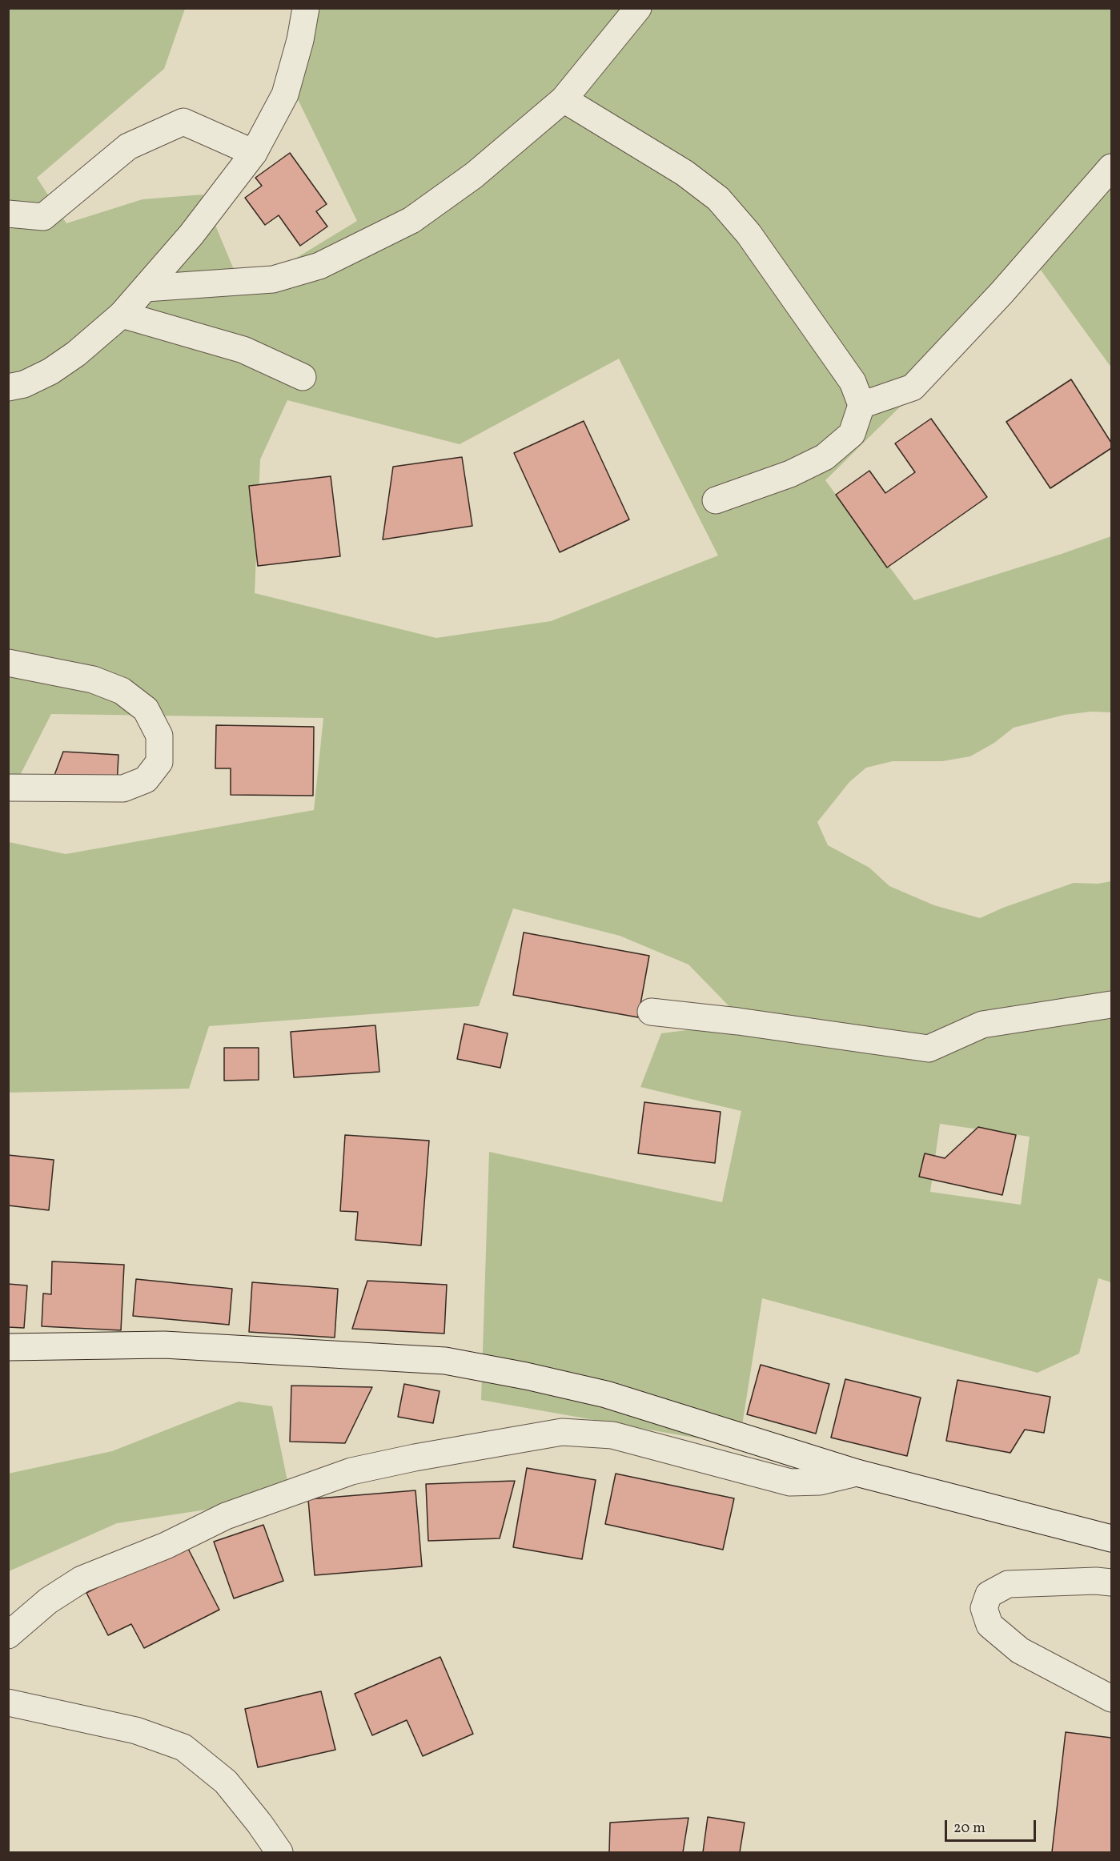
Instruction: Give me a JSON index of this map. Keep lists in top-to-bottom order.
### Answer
{
  "scale_bar": "20 m"
}
